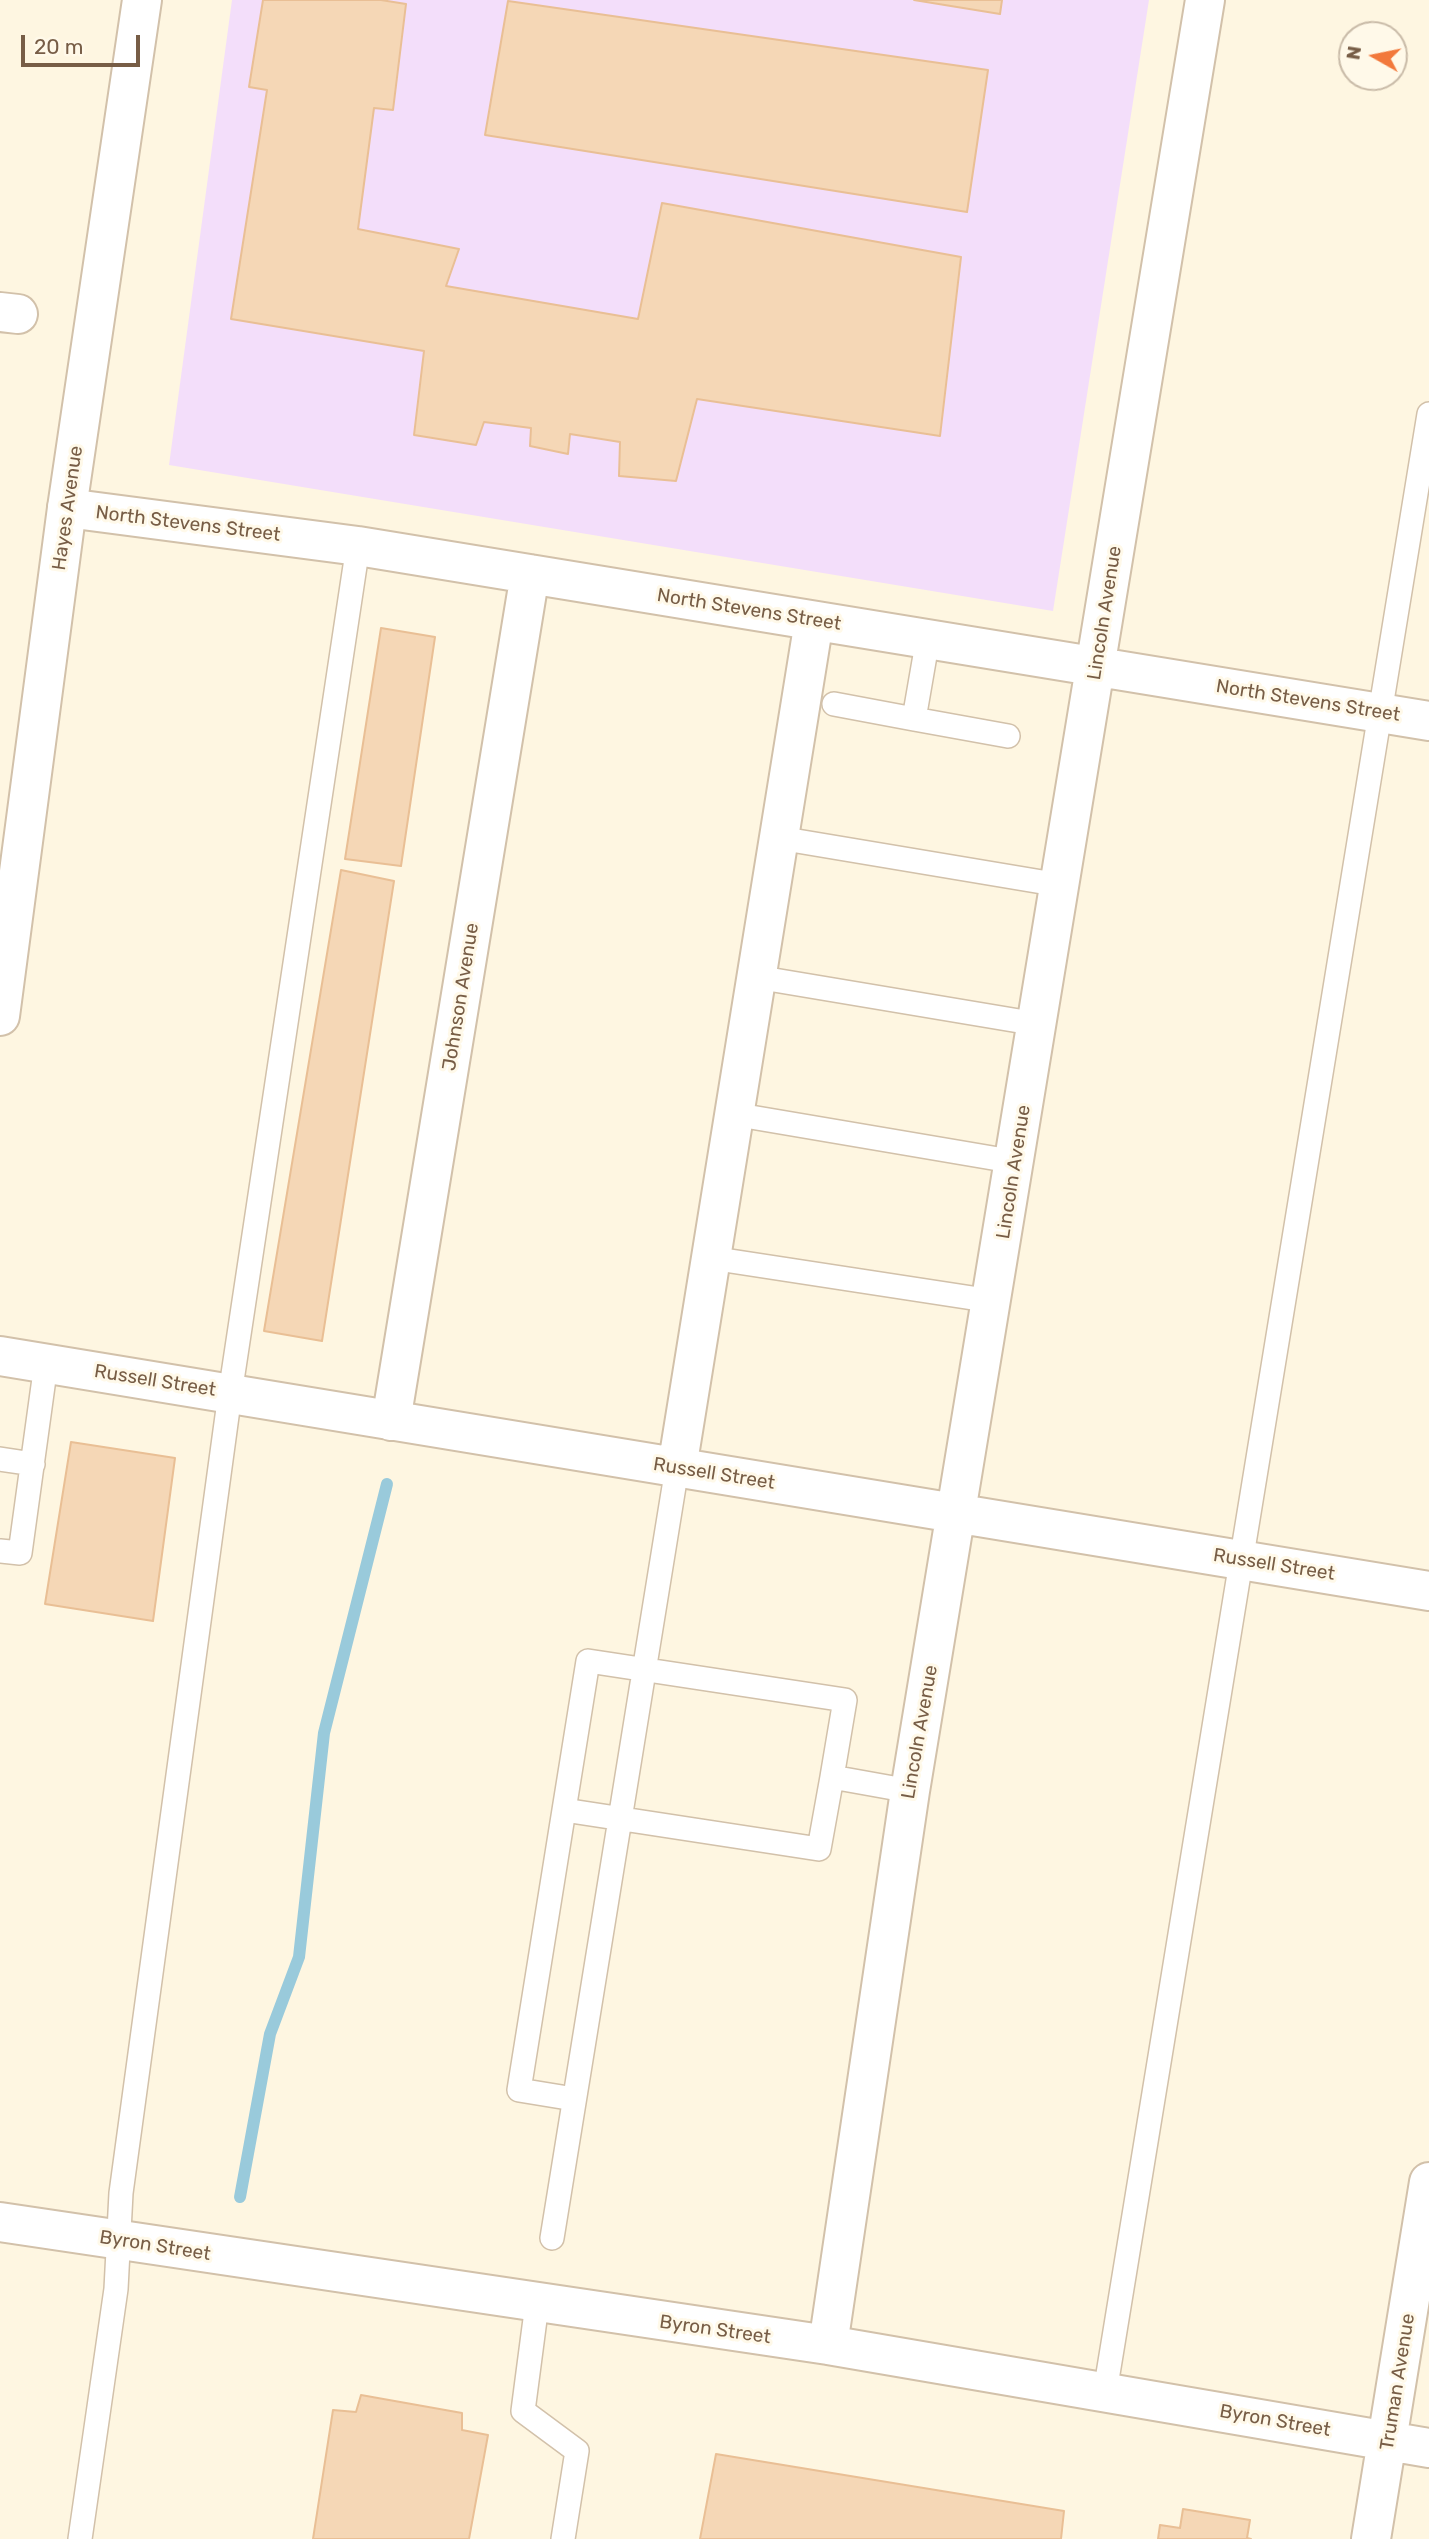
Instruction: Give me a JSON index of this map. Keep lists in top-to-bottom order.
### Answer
{
  "streets": {
    "street": [
      "Hayes Avenue",
      "North Stevens Street",
      "Lincoln Avenue",
      "Johnson Avenue",
      "Russell Street",
      "Byron Street",
      "Truman Avenue"
    ]
  },
  "crossings": [
    ["Hayes Avenue", "North Stevens Street"],
    ["North Stevens Street", "Lincoln Avenue"],
    ["North Stevens Street", "Johnson Avenue"],
    ["Lincoln Avenue", "Russell Street"],
    ["Lincoln Avenue", "Byron Street"],
    ["Johnson Avenue", "Russell Street"],
    ["Byron Street", "Truman Avenue"]
  ],
  "scale_bar": "20 m",
  "north": "left"
}
